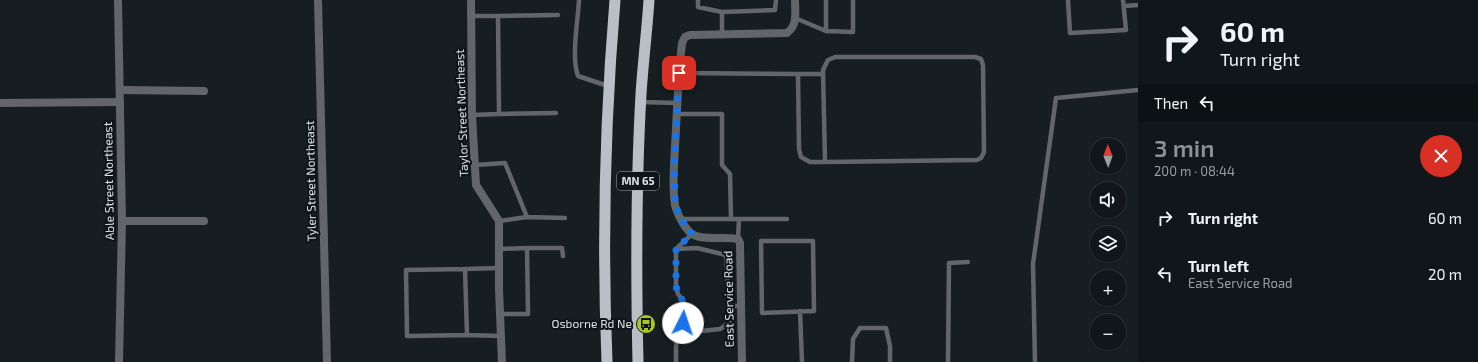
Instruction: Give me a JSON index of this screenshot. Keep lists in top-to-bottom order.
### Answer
{
  "streets": {
    "highway": ["MN 65"],
    "street": [
      "Taylor Street Northeast",
      "Able Street Northeast",
      "Tyler Street Northeast",
      "East Service Road"
    ]
  },
  "places": {
    "bus stop": ["Osborne Rd Ne"]
  },
  "north": "top",
  "page": {
    "turn": ["60 m", "Turn right"],
    "then": "Then",
    "heading": ["3 min", "200 m · 08:44"],
    "map_buttons": ["+", "−"],
    "list": [
      {
        "name": "Turn right",
        "value": "60 m"
      },
      {
        "name": "Turn left",
        "note": "East Service Road",
        "value": "20 m"
      }
    ]
  }
}
